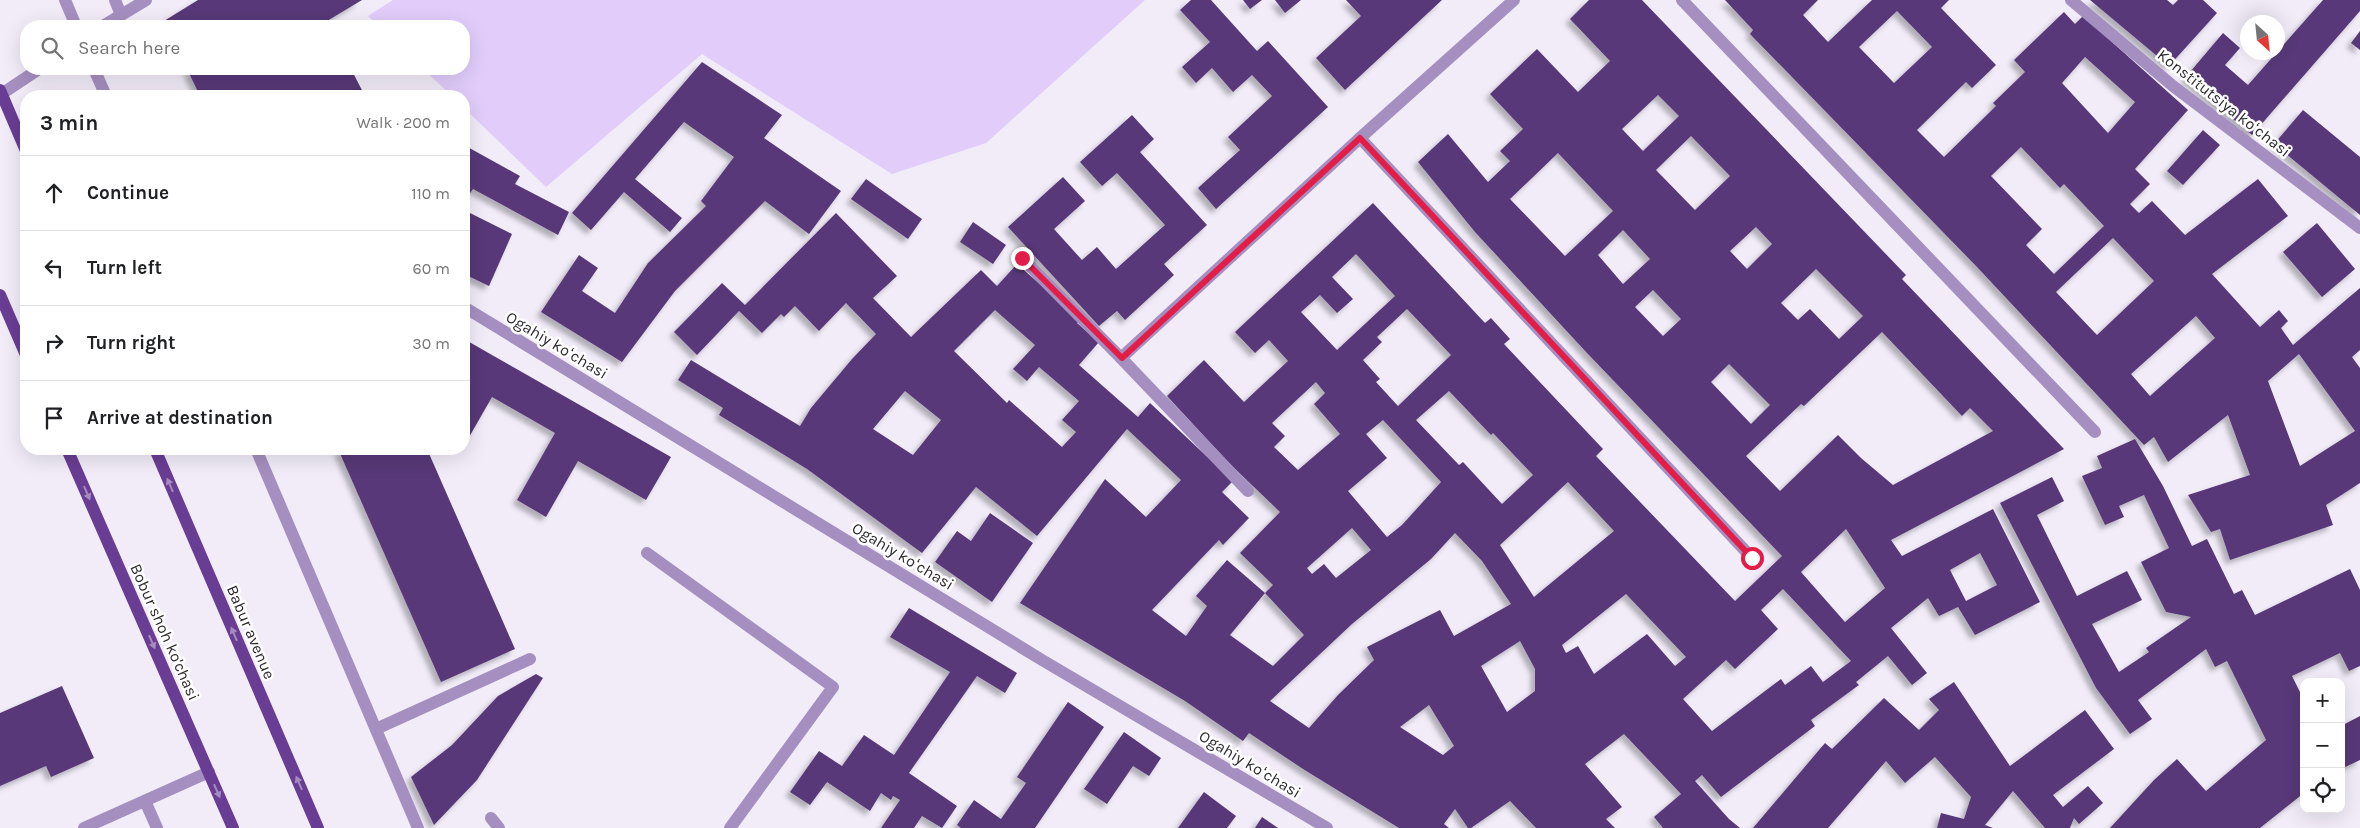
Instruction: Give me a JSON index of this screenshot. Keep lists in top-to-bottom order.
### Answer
{
  "streets": {
    "main road": ["Bobur shoh ko'chasi", "Babur avenue"],
    "street": ["Konstitutsiya koʻchasi", "Ogahiy koʻchasi"]
  },
  "one_way": ["Bobur shoh ko'chasi", "Babur avenue"],
  "north": "bottom right",
  "page": {
    "search": "Search here",
    "heading": ["3 min", "Walk · 200 m"],
    "list": [
      ["Continue", "110 m"],
      ["Turn left", "60 m"],
      ["Turn right", "30 m"],
      "Arrive at destination"
    ],
    "map_buttons": ["+", "−"]
  }
}
